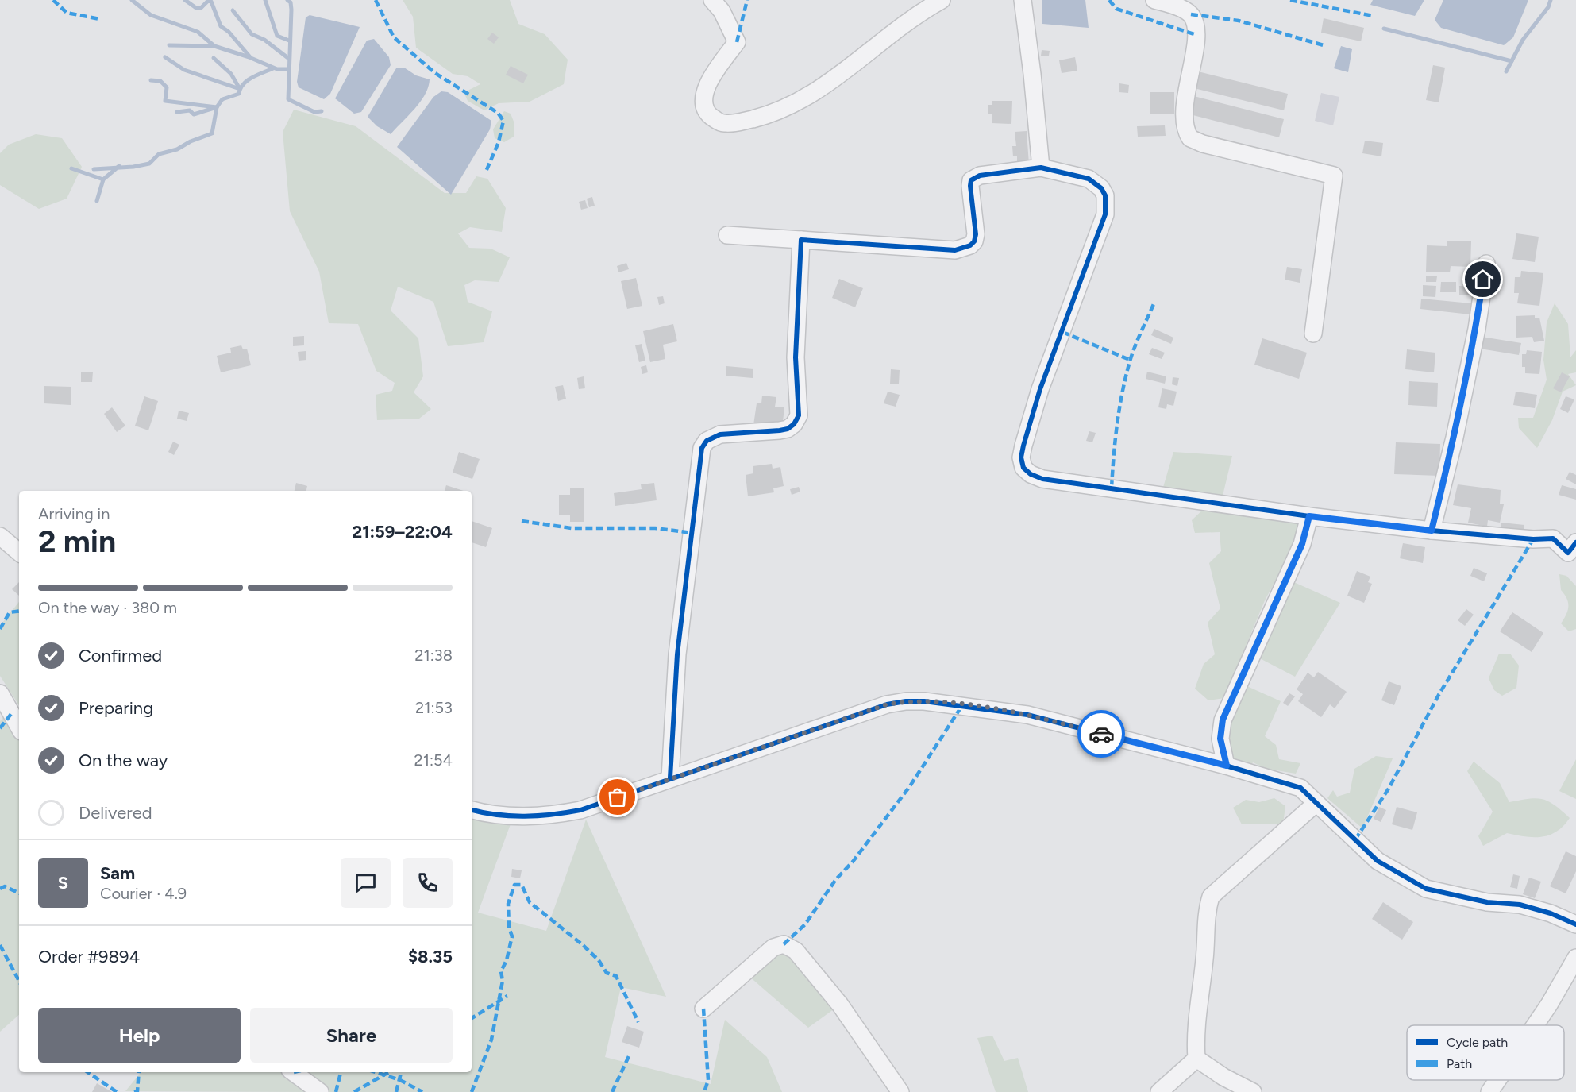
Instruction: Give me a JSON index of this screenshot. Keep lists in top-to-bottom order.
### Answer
{
  "legend": ["Cycle path", "Path"],
  "page": {
    "heading": ["2 min", "Arriving in", "21:59–22:04"],
    "panel": [
      "Sam",
      "Courier · 4.9",
      "Order #9894",
      "$8.35"
    ],
    "bar": "On the way · 380 m",
    "list": [
      ["Confirmed", "21:38"],
      ["Preparing", "21:53"],
      ["On the way", "21:54"],
      "Delivered"
    ],
    "round": "S",
    "buttons": ["Help", "Share"]
  }
}
